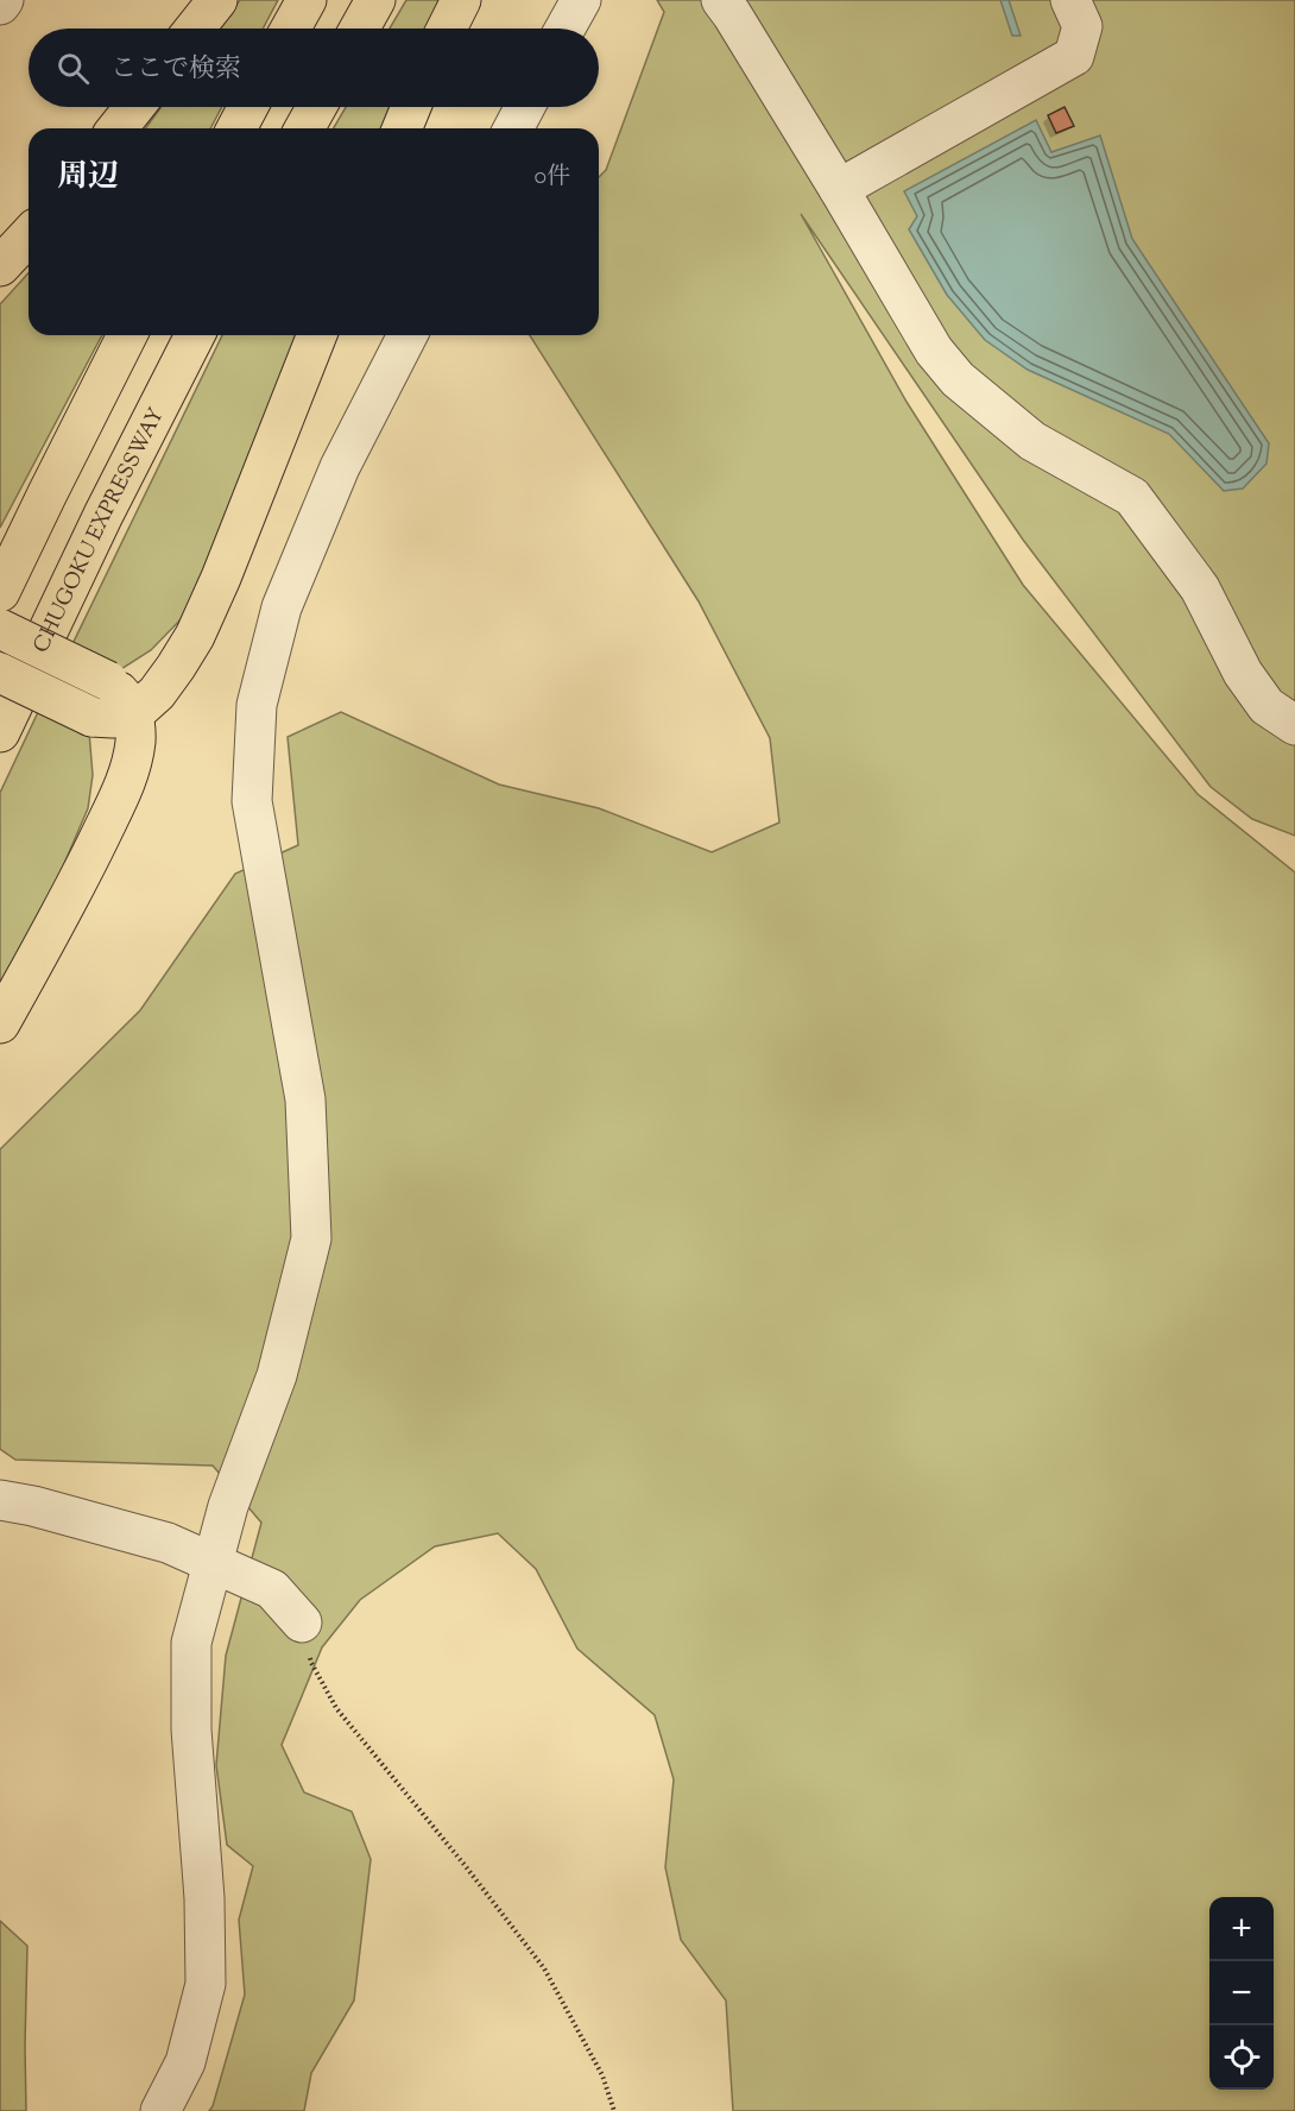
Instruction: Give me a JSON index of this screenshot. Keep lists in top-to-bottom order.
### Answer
{
  "streets": {
    "highway": ["CHUGOKU EXPRESSWAY"]
  },
  "page": {
    "search": "ここで検索",
    "heading": ["周辺", "0件"],
    "map_buttons": ["+", "−"]
  }
}
